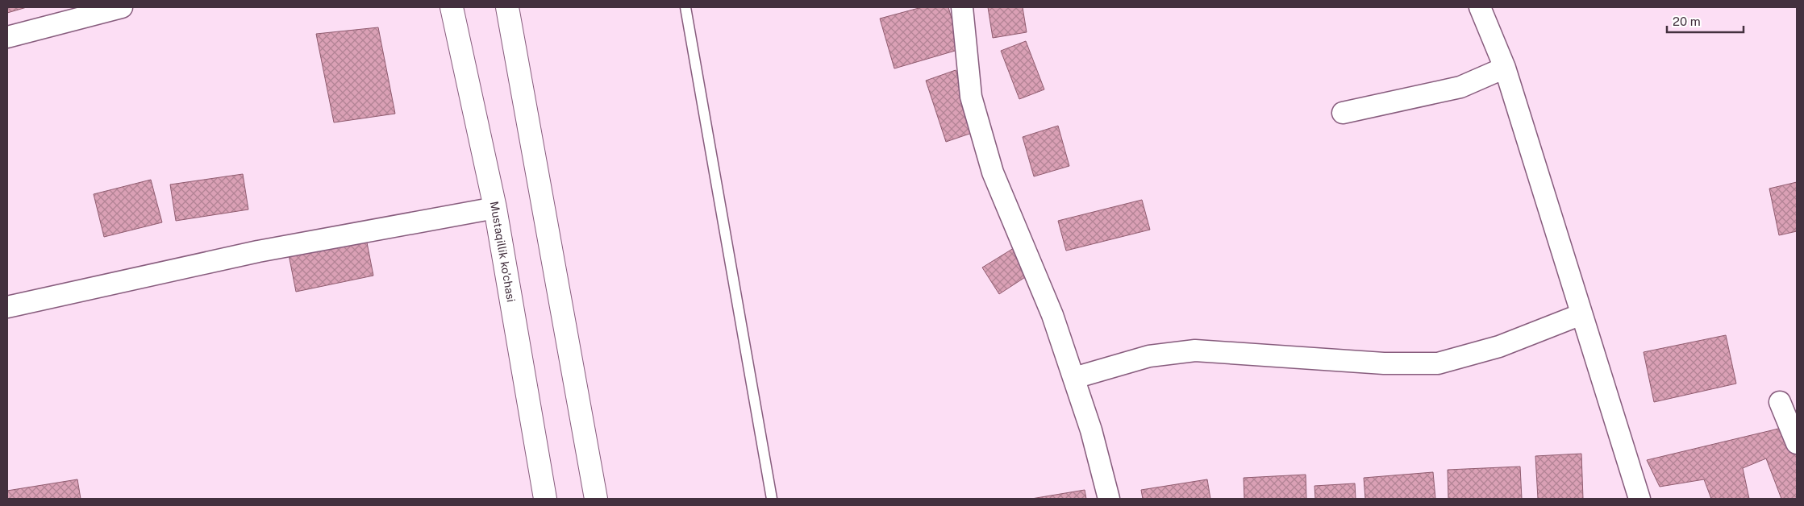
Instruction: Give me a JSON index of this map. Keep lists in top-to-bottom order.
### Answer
{
  "streets": {
    "main road": ["Mustaqillik ko’chasi"]
  },
  "scale_bar": "20 m"
}
